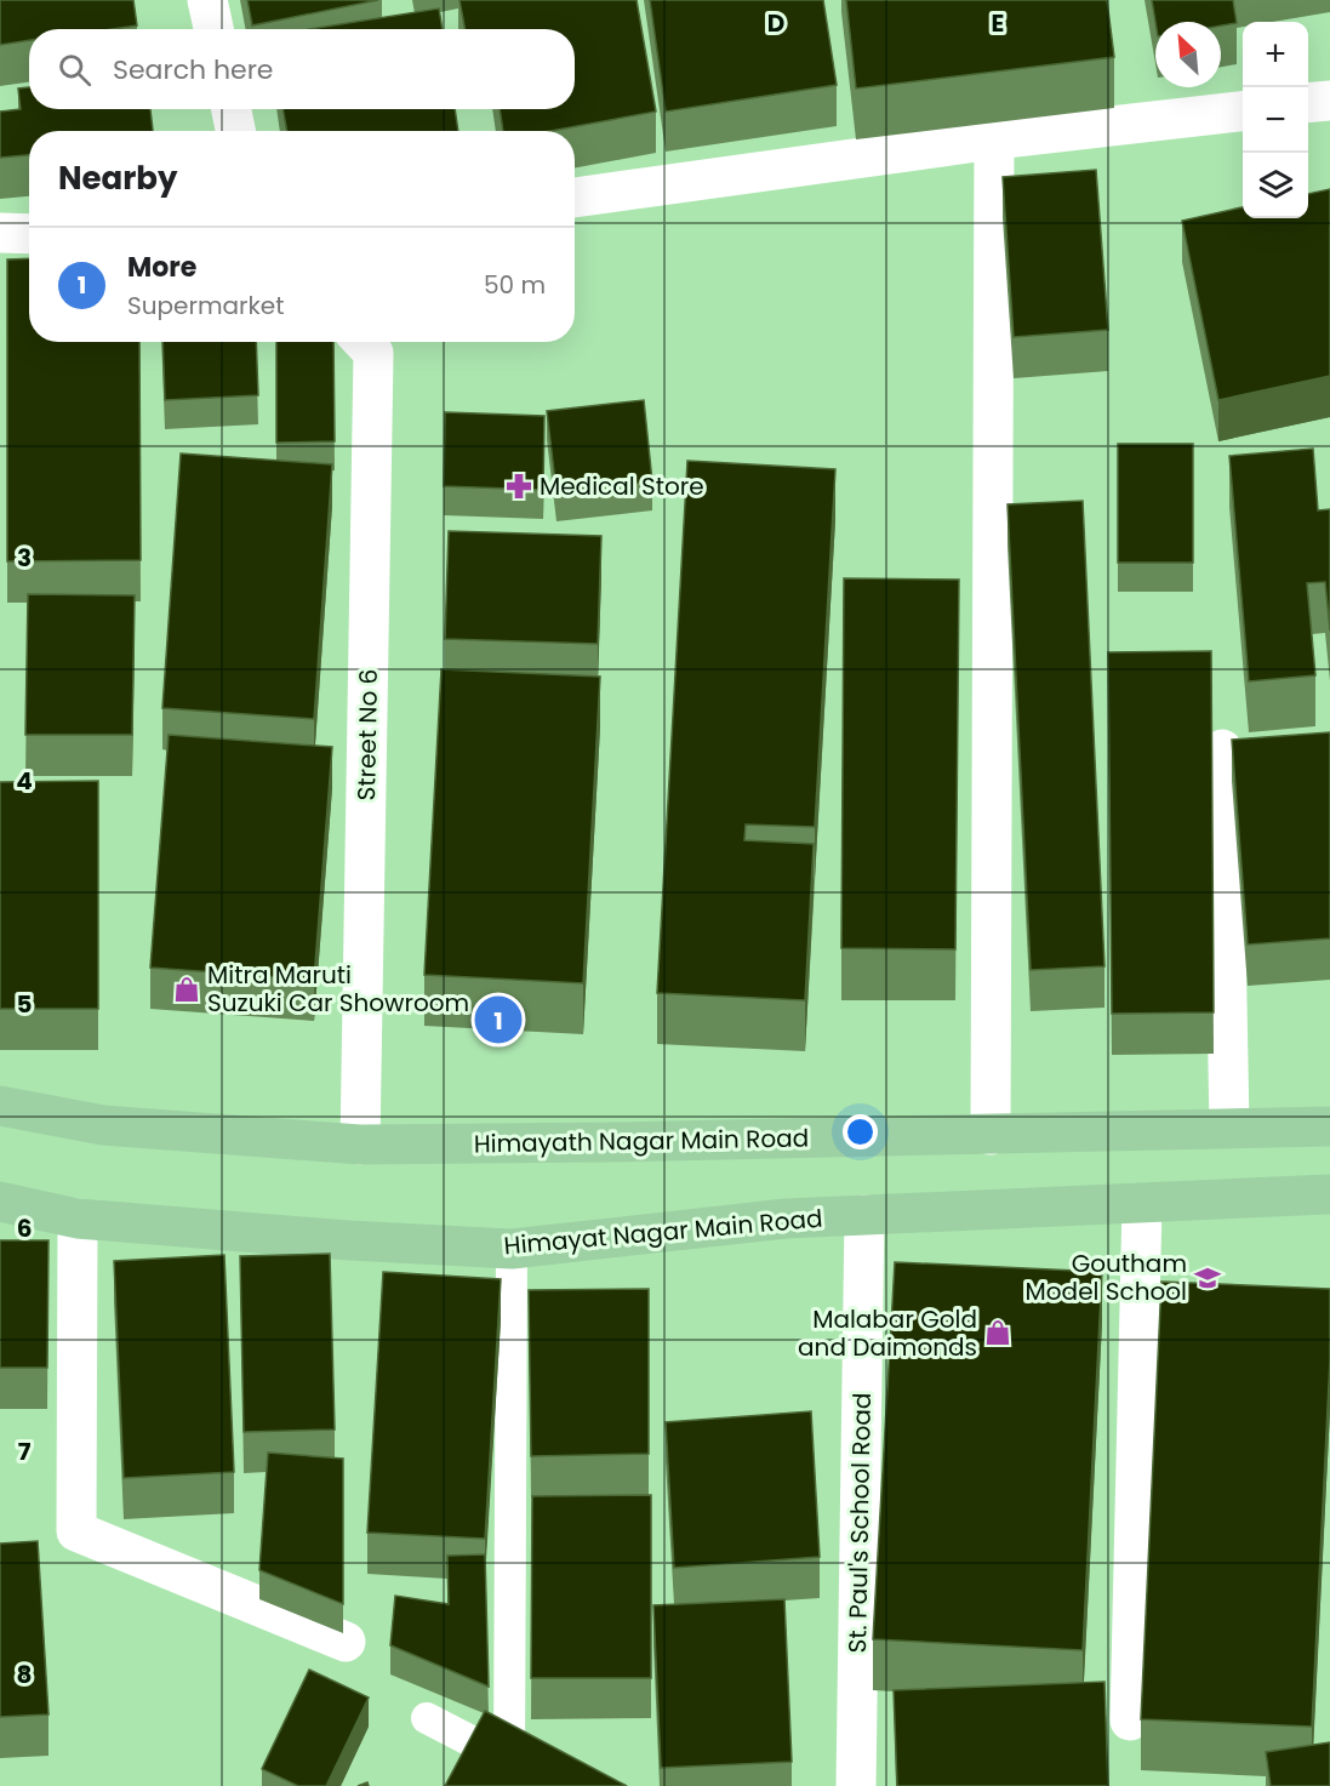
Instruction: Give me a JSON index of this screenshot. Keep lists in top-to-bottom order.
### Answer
{
  "streets": {
    "main road": ["Himayath Nagar Main Road", "Himayat Nagar Main Road"],
    "street": ["Street No 6", "St. Paul's School Road"]
  },
  "crossings": [
    ["Street No 6", "Himayath Nagar Main Road"],
    ["Himayat Nagar Main Road", "St. Paul's School Road"]
  ],
  "places": {
    "pharmacy": ["Medical Store"],
    "shop": ["Mitra Maruti Suzuki Car Showroom", "Malabar Gold and Daimonds"],
    "school or university": ["Goutham Model School"]
  },
  "north": "top left",
  "page": {
    "map_buttons": ["+", "−"],
    "search": "Search here",
    "heading": "Nearby",
    "list": [
      {
        "mark": "1",
        "name": "More",
        "note": "Supermarket",
        "value": "50 m"
      }
    ],
    "pins": "1"
  },
  "grid": {
    "columns": ["D", "E"],
    "rows": [
      "3",
      "4",
      "5",
      "6",
      "7",
      "8"
    ]
  }
}
